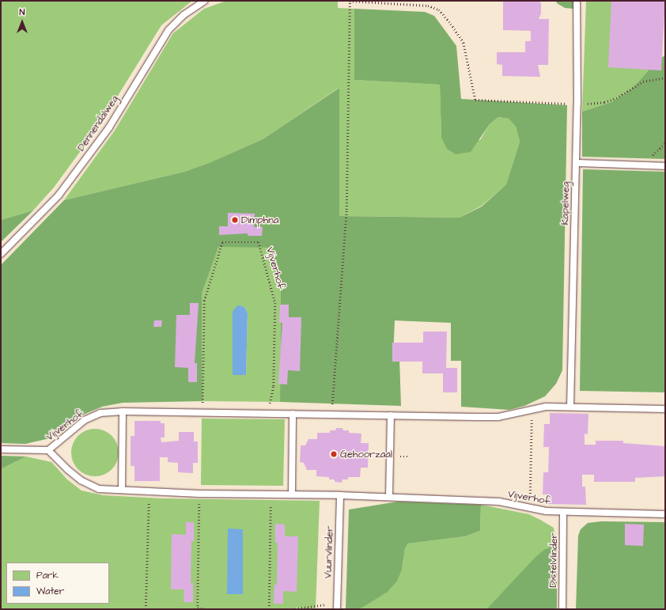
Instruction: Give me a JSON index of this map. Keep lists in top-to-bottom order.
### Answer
{
  "streets": {
    "lane": [
      "Dennendalweg",
      "Kapelweg",
      "Vijverhof",
      "Vuurvlinder",
      "Distelvlinder"
    ]
  },
  "crossings": [
    ["Kapelweg", "Vijverhof"],
    ["Vijverhof", "Vuurvlinder"],
    ["Vijverhof", "Distelvlinder"]
  ],
  "places": ["Dimphna", "Gehoorzaal"],
  "legend": ["Park", "Water"],
  "north": "top"
}
